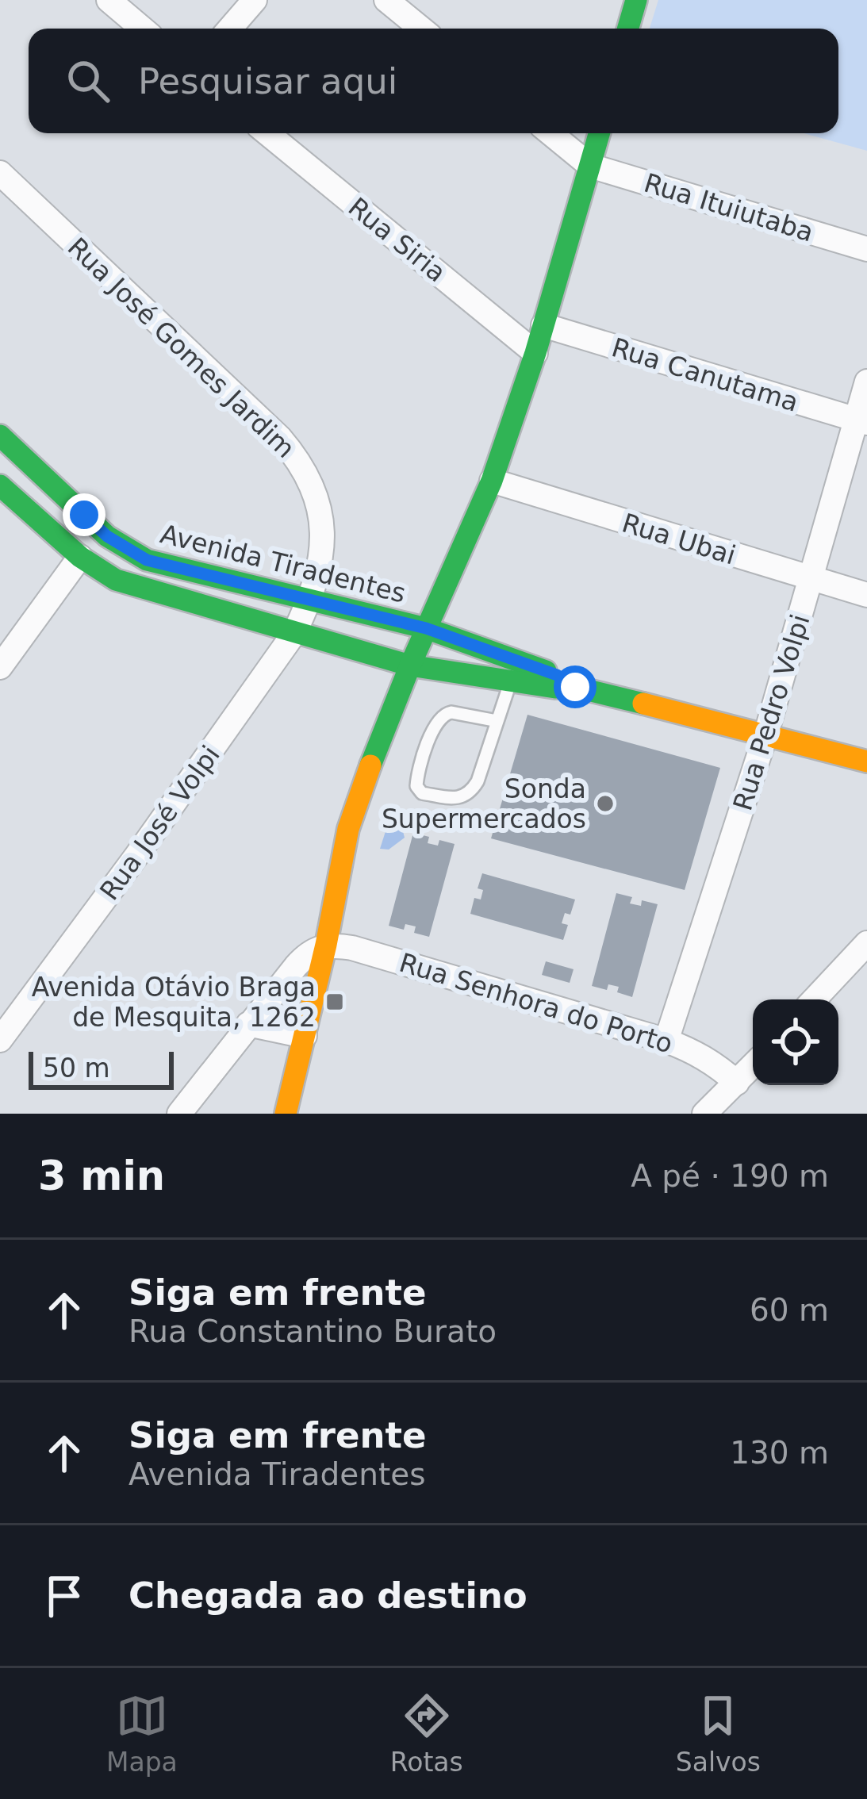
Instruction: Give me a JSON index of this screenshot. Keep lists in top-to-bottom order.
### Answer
{
  "streets": {
    "main road": ["Avenida Tiradentes"],
    "street": [
      "Rua Ituiutaba",
      "Rua Siria",
      "Rua José Gomes Jardim",
      "Rua Canutama",
      "Rua Ubai",
      "Rua Pedro Volpi",
      "Rua José Volpi",
      "Rua Senhora do Porto"
    ]
  },
  "crossings": [
    ["Rua José Gomes Jardim", "Avenida Tiradentes"],
    ["Rua José Gomes Jardim", "Rua José Volpi"],
    ["Rua Canutama", "Rua Pedro Volpi"],
    ["Rua Ubai", "Rua Pedro Volpi"],
    ["Avenida Tiradentes", "Rua José Volpi"],
    ["Rua Pedro Volpi", "Rua Senhora do Porto"]
  ],
  "places": {
    "other": ["Sonda Supermercados"],
    "transit": ["Avenida Otávio Braga de Mesquita, 1262"]
  },
  "scale_bar": "50 m",
  "page": {
    "search": "Pesquisar aqui",
    "scale": "50 m",
    "heading": ["3 min", "A pé · 190 m"],
    "list": [
      ["Siga em frente", "Rua Constantino Burato", "60 m"],
      ["Siga em frente", "Avenida Tiradentes", "130 m"],
      "Chegada ao destino"
    ],
    "nav": ["Mapa", "Rotas", "Salvos"]
  }
}
